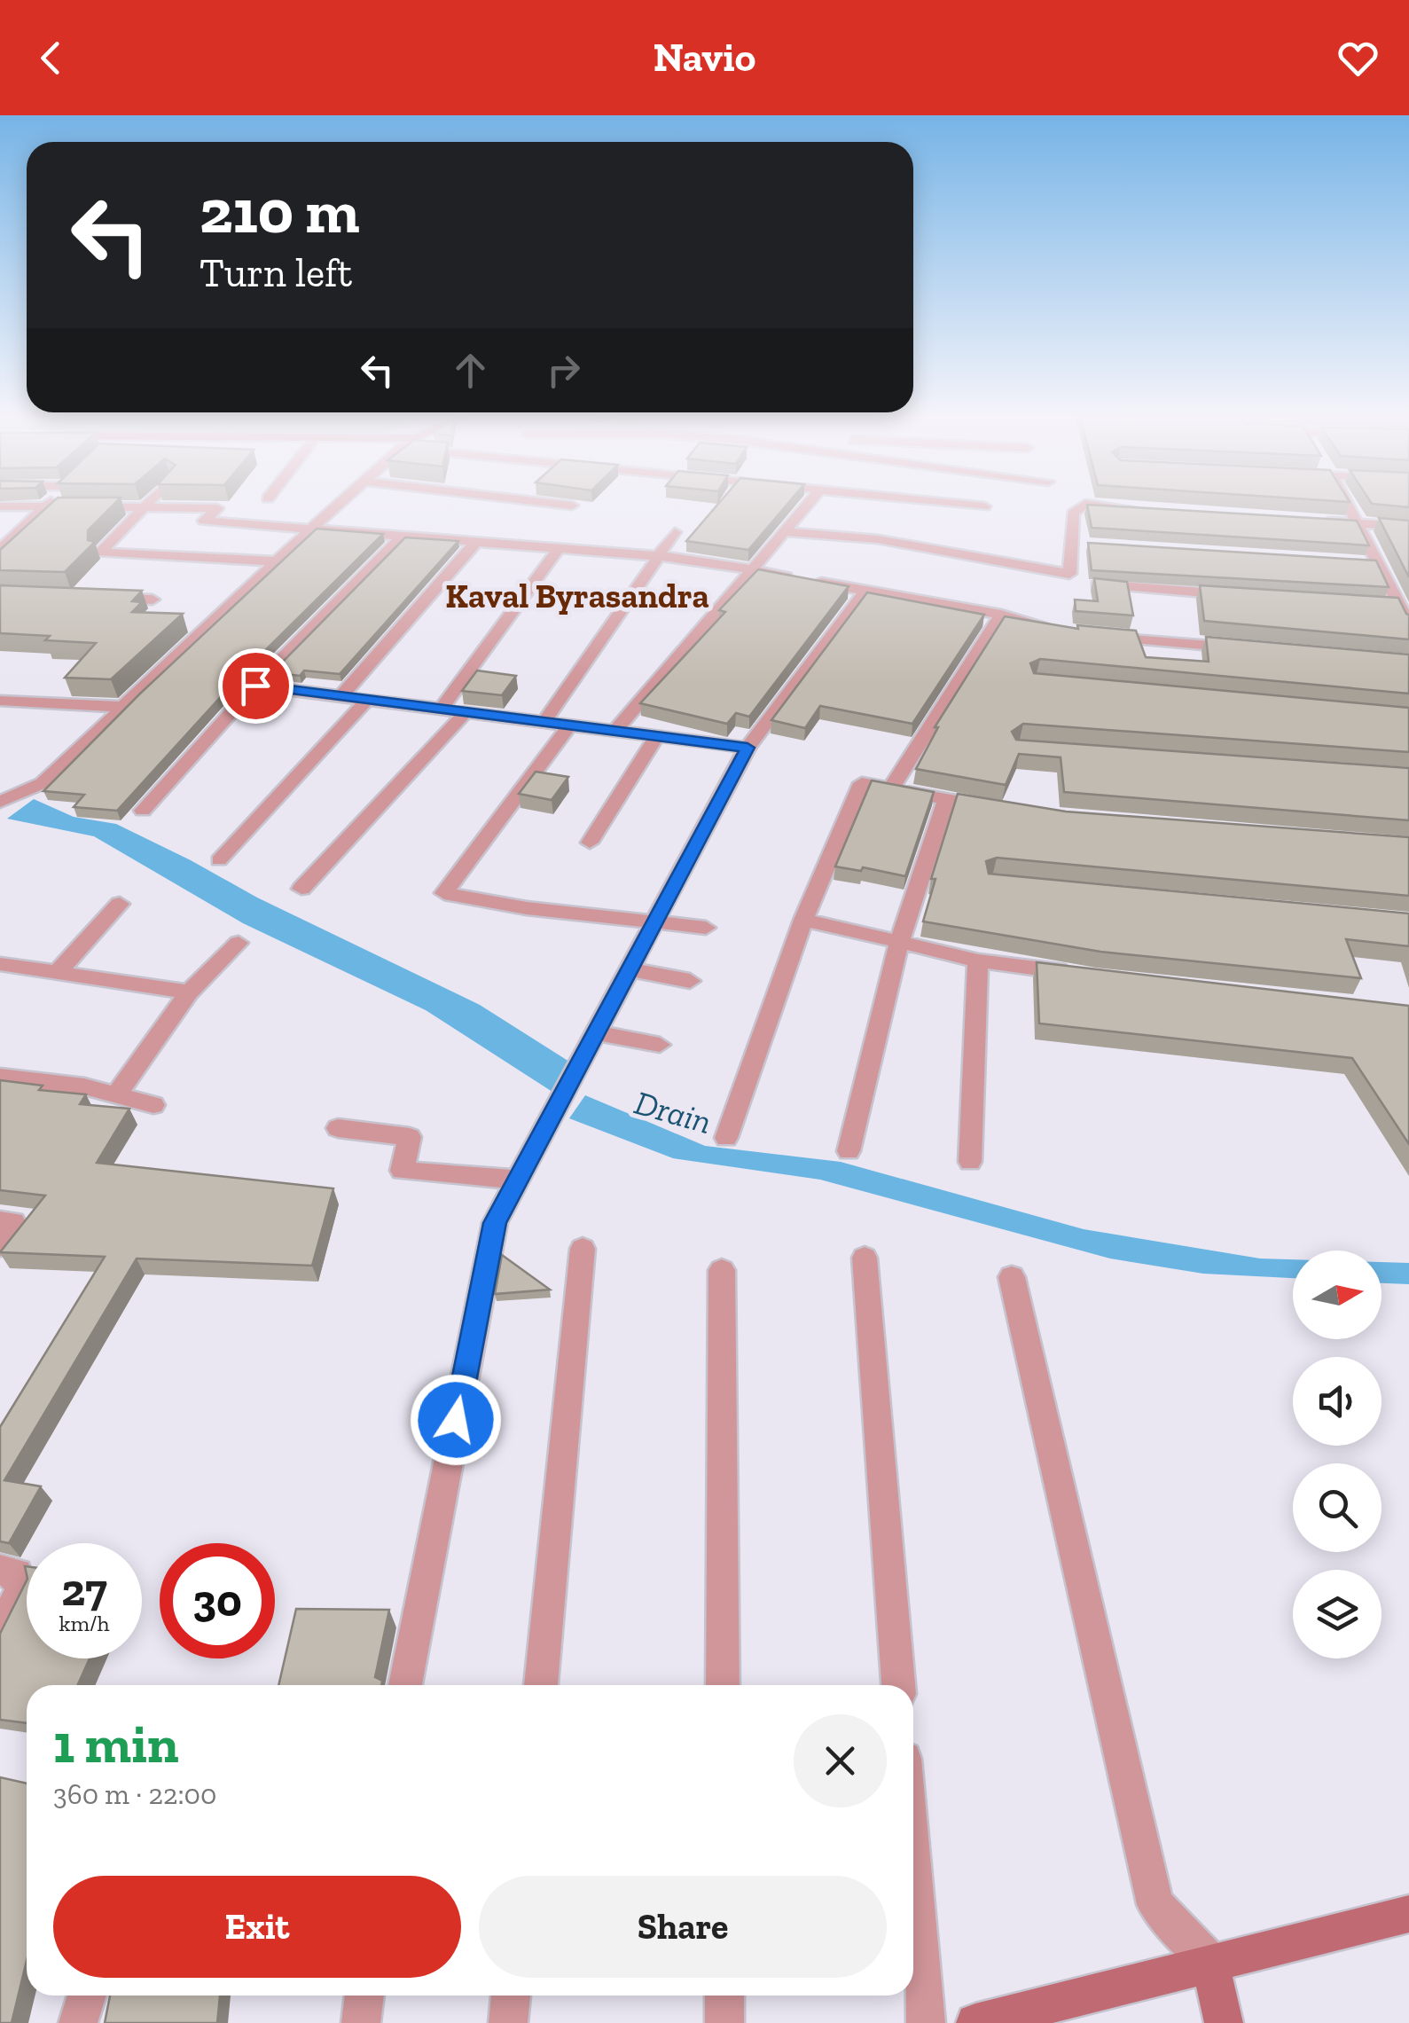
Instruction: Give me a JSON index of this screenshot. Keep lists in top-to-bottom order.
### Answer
{
  "districts": ["Kaval Byrasandra"],
  "water": ["Drain"],
  "north": "right",
  "page": {
    "header": "Navio",
    "turn": ["210 m", "Turn left"],
    "speed": "27 km/h",
    "limit": "30",
    "heading": ["1 min", "360 m · 22:00"],
    "buttons": ["Exit", "Share"]
  }
}
